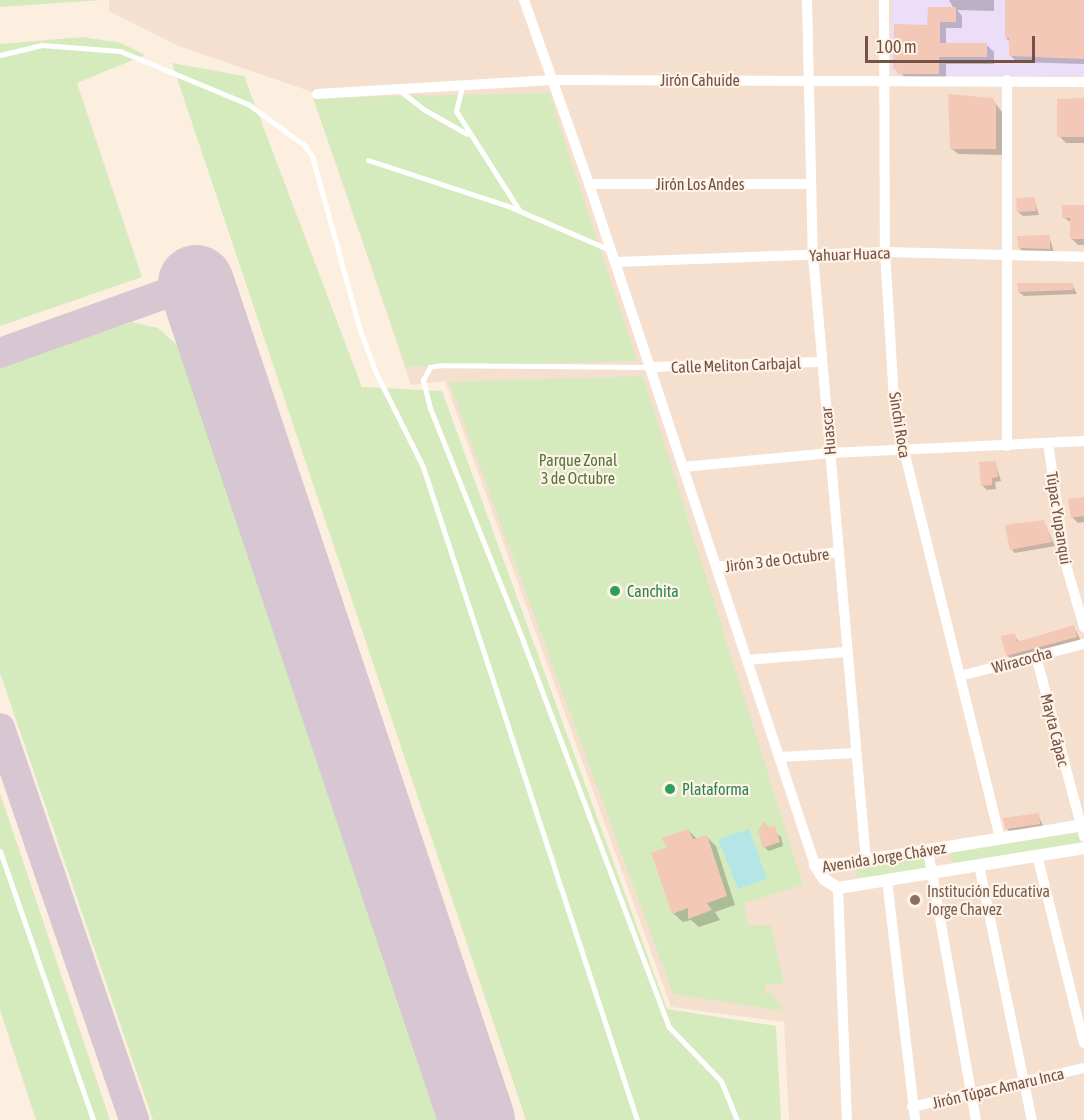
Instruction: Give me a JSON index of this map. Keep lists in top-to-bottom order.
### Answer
{
  "streets": {
    "street": [
      "Jirón Cahuide",
      "Jirón Los Andes",
      "Yahuar Huaca",
      "Calle Meliton Carbajal",
      "Sinchi Roca",
      "Huascar",
      "Túpac Yupanqui",
      "Jirón 3 de Octubre",
      "Wiracocha",
      "Mayta Cápac",
      "Avenida Jorge Chávez",
      "Jirón Túpac Amaru Inca"
    ]
  },
  "crossings": [
    ["Jirón Cahuide", "Sinchi Roca"],
    ["Jirón Cahuide", "Huascar"],
    ["Jirón Los Andes", "Huascar"],
    ["Yahuar Huaca", "Sinchi Roca"],
    ["Yahuar Huaca", "Huascar"],
    ["Calle Meliton Carbajal", "Huascar"],
    ["Sinchi Roca", "Wiracocha"],
    ["Sinchi Roca", "Avenida Jorge Chávez"],
    ["Huascar", "Jirón 3 de Octubre"],
    ["Huascar", "Avenida Jorge Chávez"],
    ["Wiracocha", "Mayta Cápac"],
    ["Mayta Cápac", "Avenida Jorge Chávez"]
  ],
  "parks": ["Parque Zonal 3 de Octubre"],
  "places": ["Canchita", "Plataforma", "Institución Educativa Jorge Chavez"],
  "scale_bar": "100 m"
}
